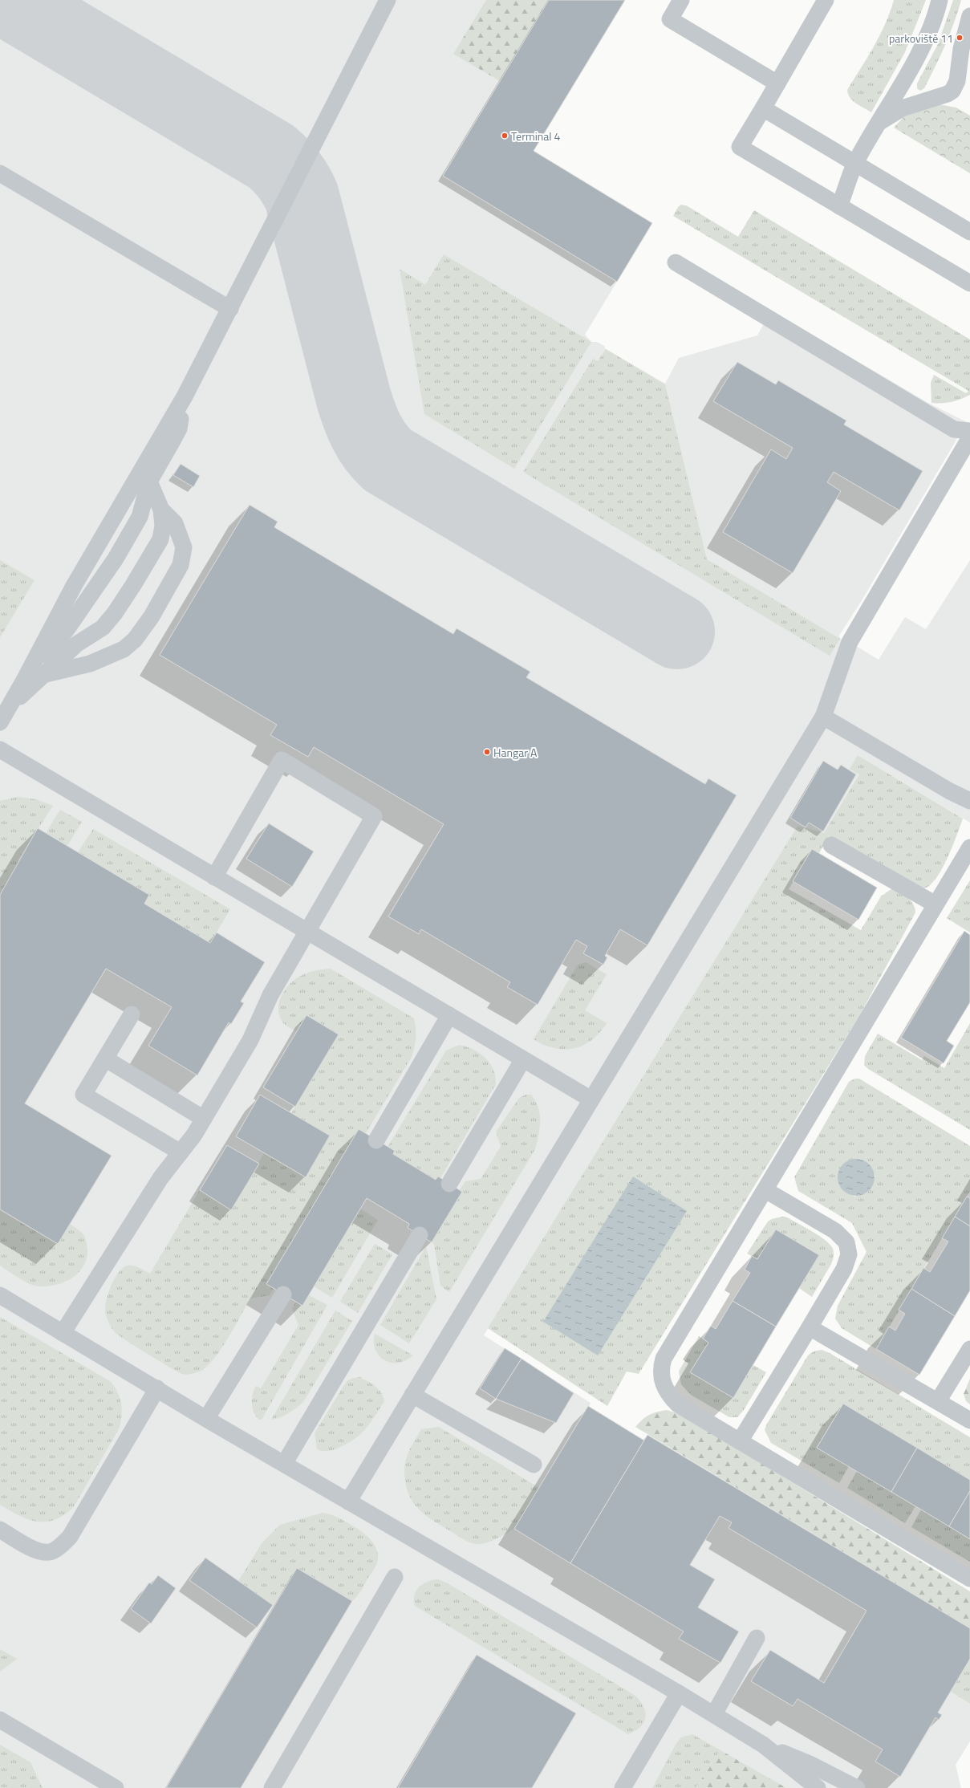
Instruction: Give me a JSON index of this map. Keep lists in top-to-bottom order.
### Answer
{
  "places": ["parkoviště 11", "Terminal 4", "Hangar A"]
}
